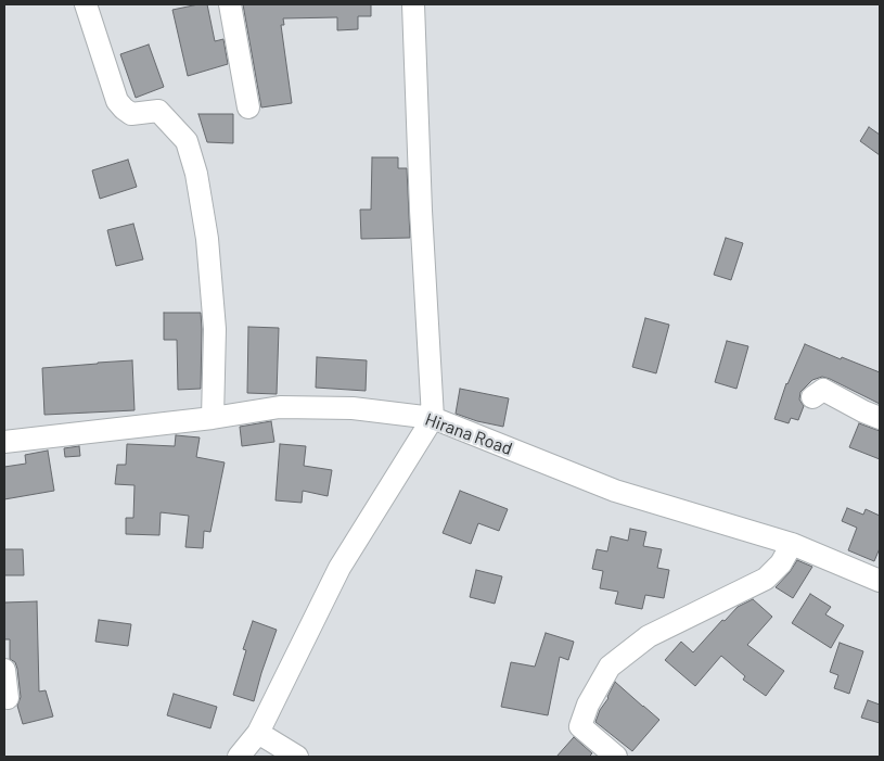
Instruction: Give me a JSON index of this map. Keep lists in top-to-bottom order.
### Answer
{
  "streets": {
    "street": ["Hirana Road"]
  }
}
